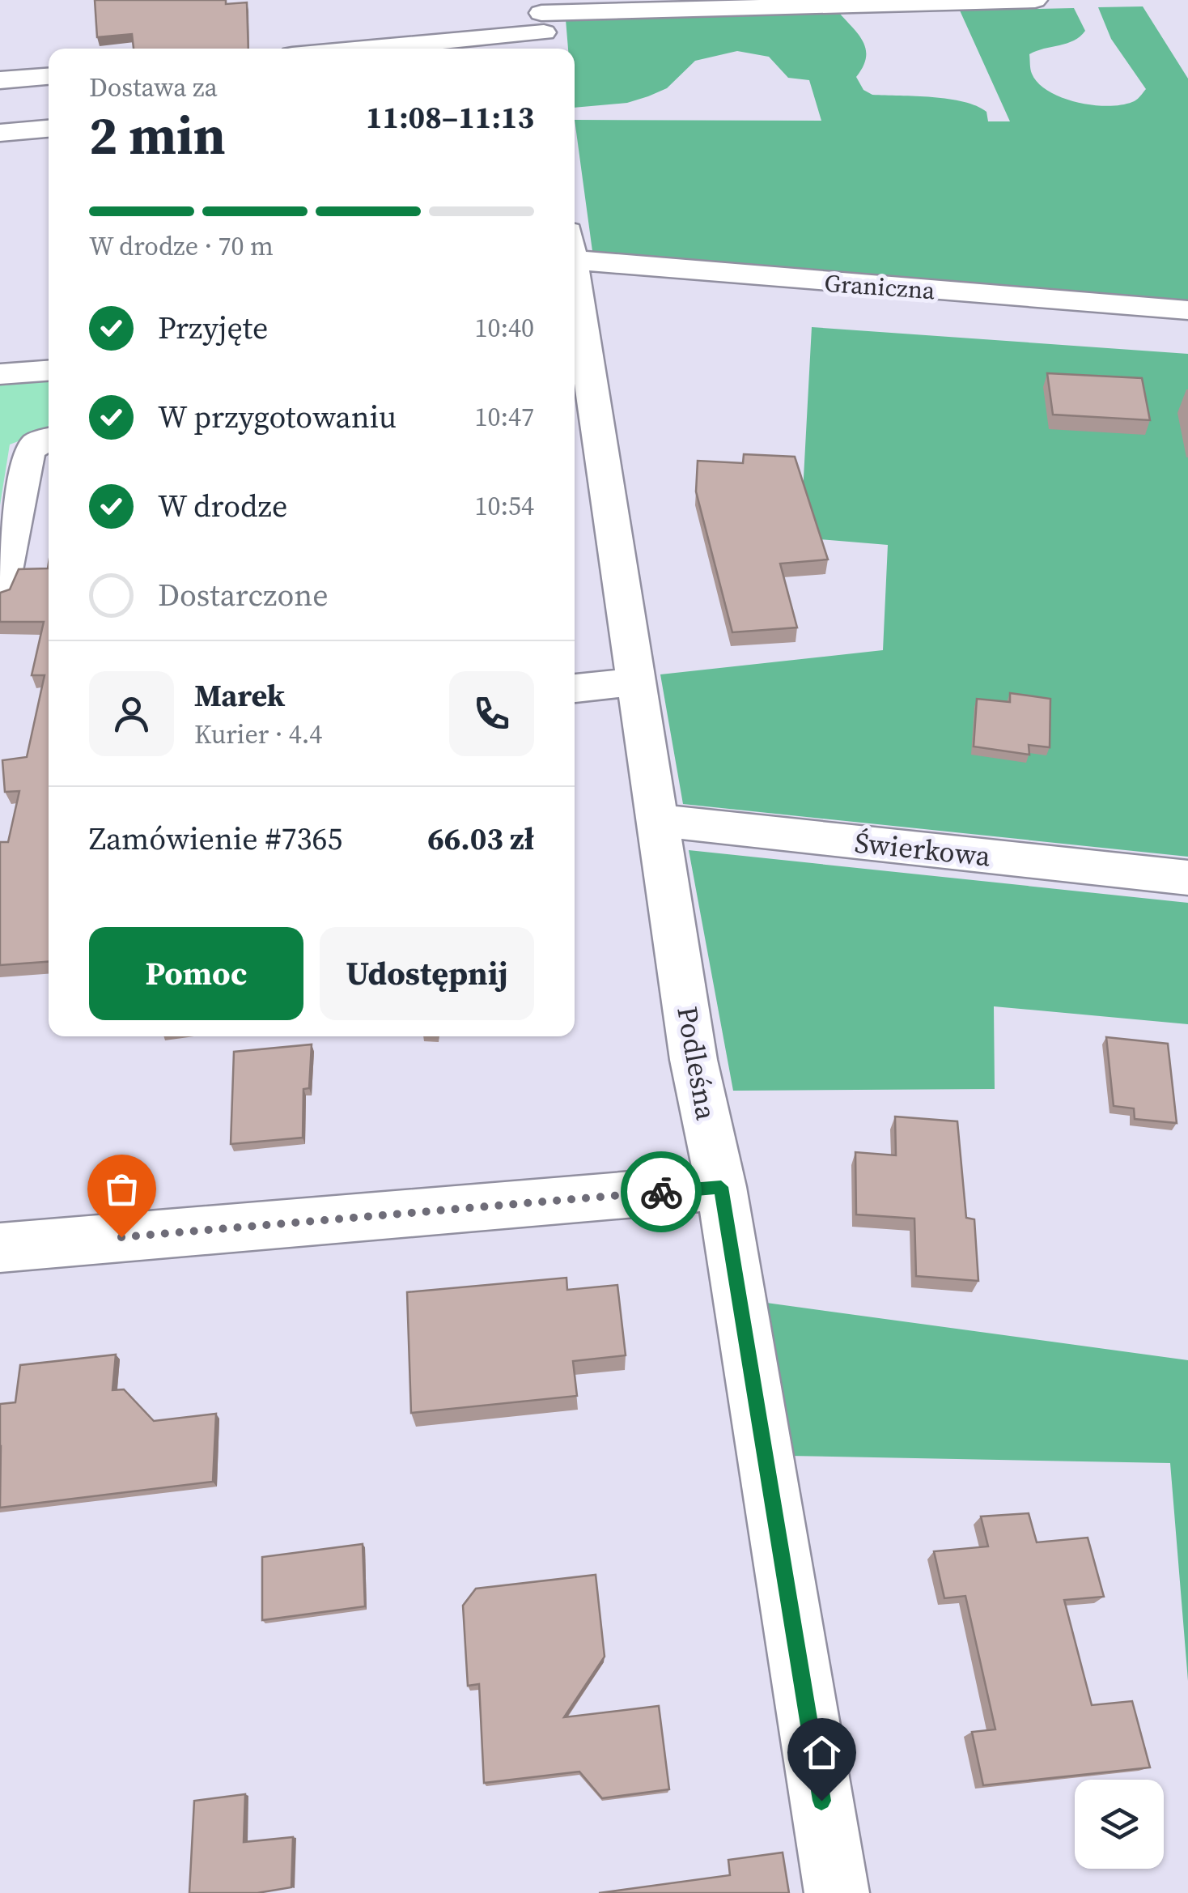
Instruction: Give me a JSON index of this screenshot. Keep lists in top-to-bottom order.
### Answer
{
  "streets": {
    "street": ["Graniczna", "Świerkowa", "Podleśna"]
  },
  "crossings": [
    ["Świerkowa", "Podleśna"]
  ],
  "page": {
    "heading": ["2 min", "Dostawa za", "11:08–11:13"],
    "panel": [
      "Marek",
      "Kurier · 4.4",
      "Zamówienie #7365",
      "66.03 zł"
    ],
    "bar": "W drodze · 70 m",
    "list": [
      ["Przyjęte", "10:40"],
      ["W przygotowaniu", "10:47"],
      ["W drodze", "10:54"],
      "Dostarczone"
    ],
    "buttons": ["Pomoc", "Udostępnij"]
  }
}
